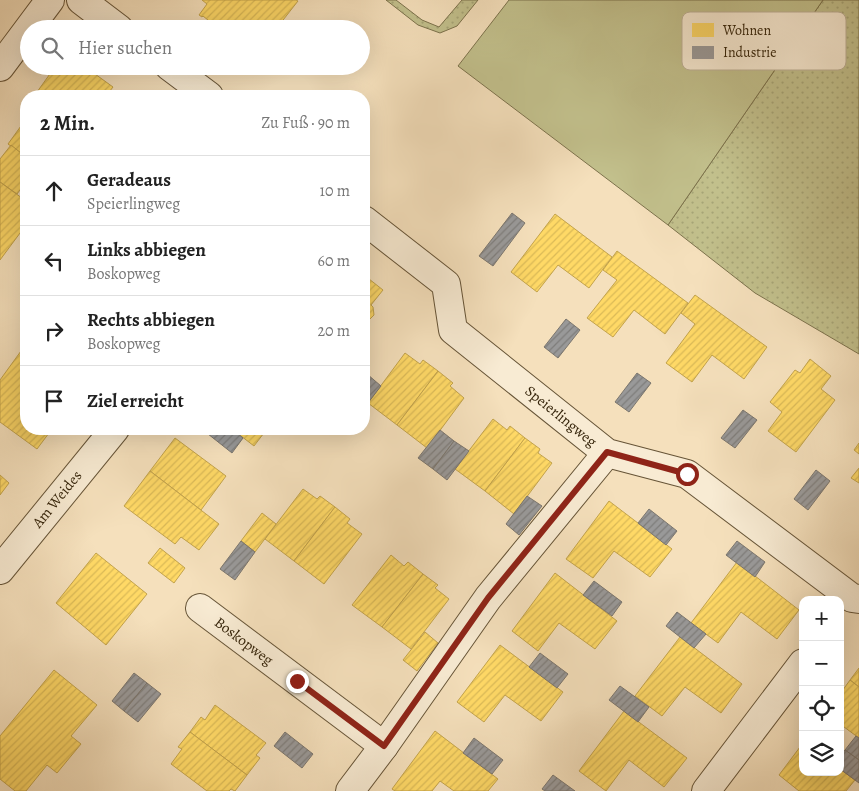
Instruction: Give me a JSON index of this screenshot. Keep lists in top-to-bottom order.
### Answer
{
  "streets": {
    "street": ["Speierlingweg", "Am Weides", "Boskopweg"]
  },
  "legend": ["Wohnen", "Industrie"],
  "page": {
    "search": "Hier suchen",
    "heading": ["2 Min.", "Zu Fuß · 90 m"],
    "list": [
      ["Geradeaus", "Speierlingweg", "10 m"],
      ["Links abbiegen", "Boskopweg", "60 m"],
      ["Rechts abbiegen", "Boskopweg", "20 m"],
      "Ziel erreicht"
    ],
    "map_buttons": ["+", "−"]
  }
}
